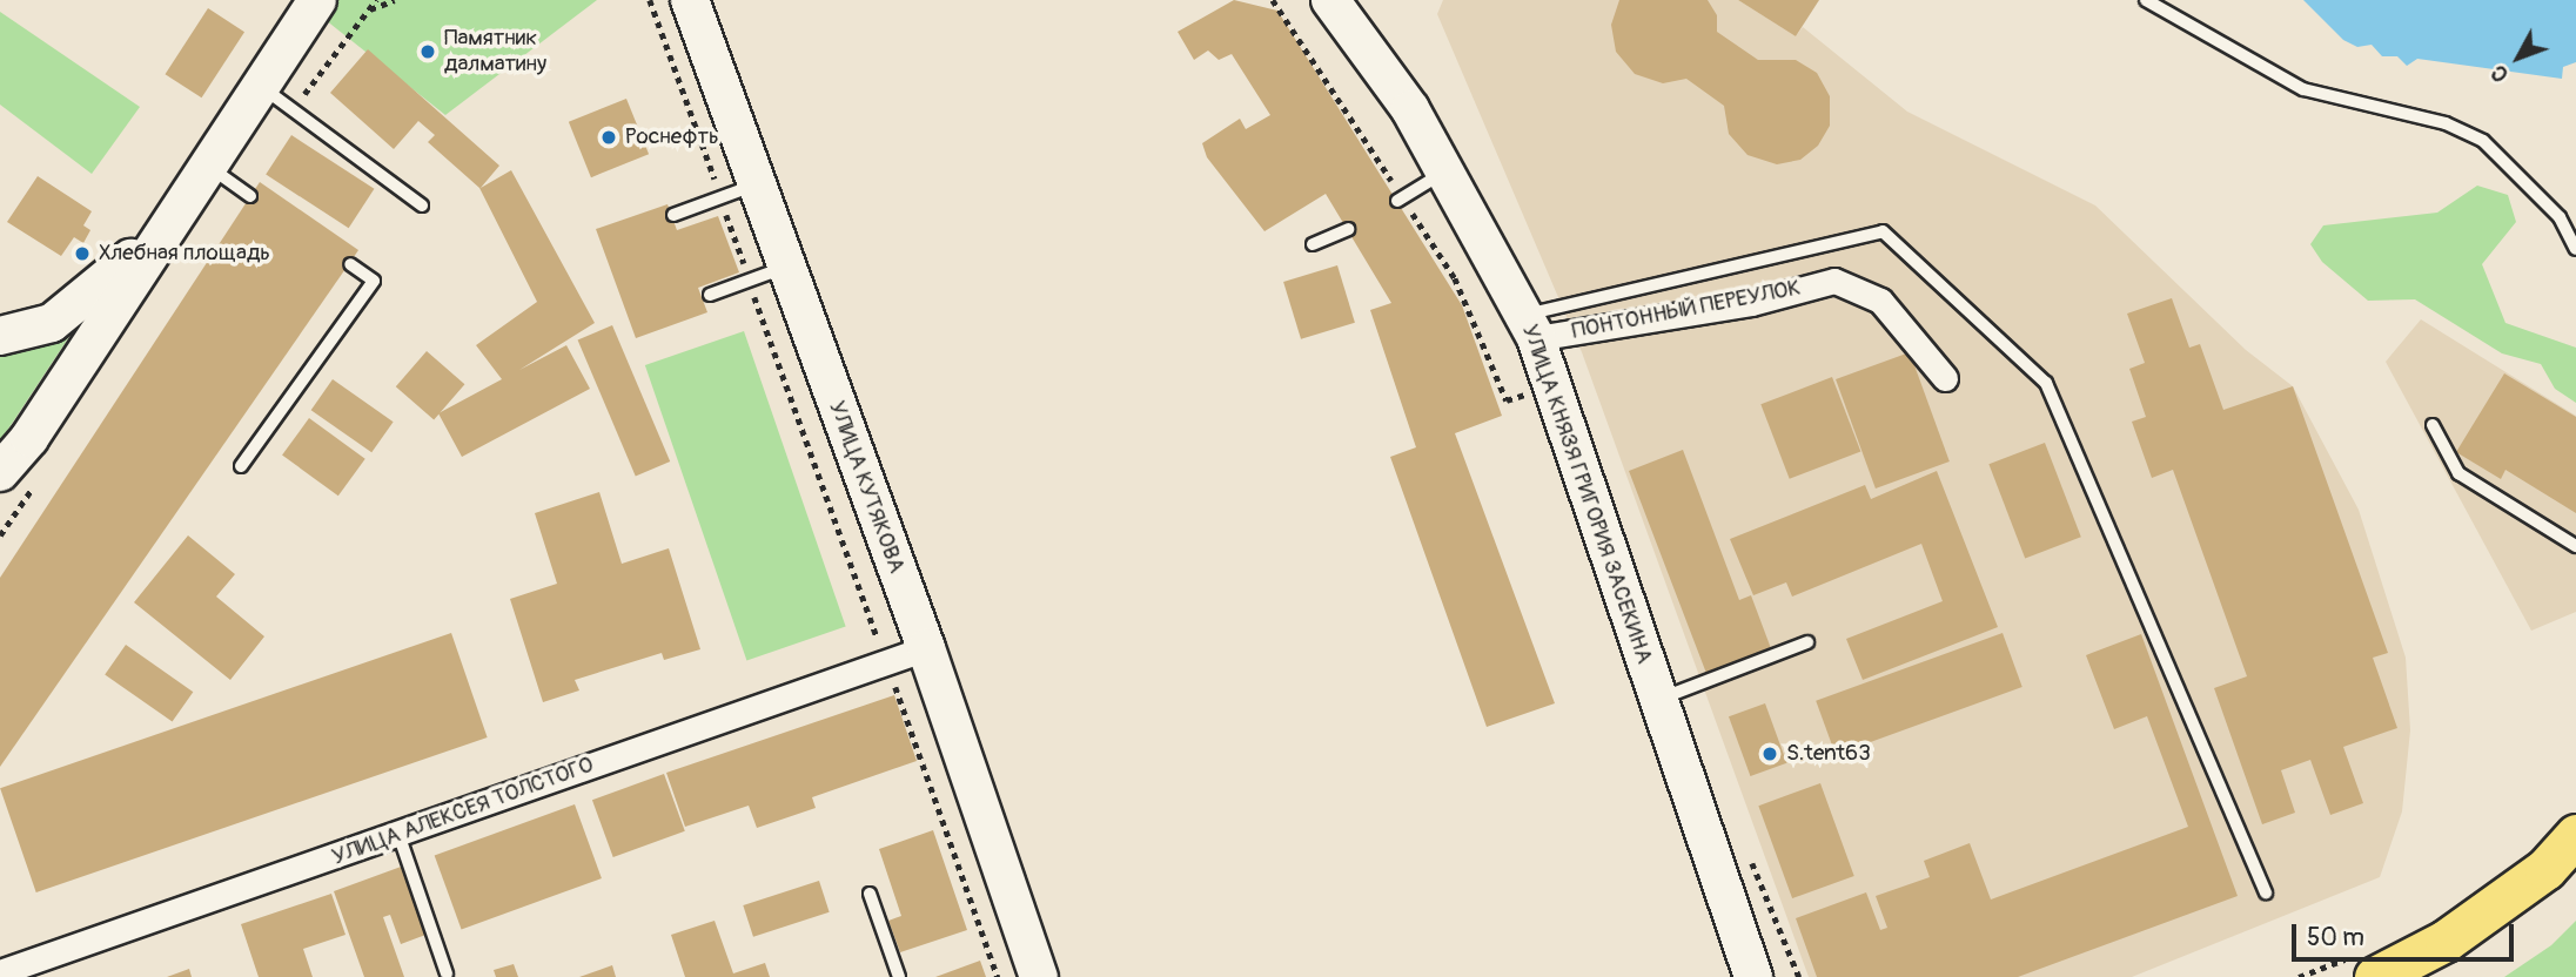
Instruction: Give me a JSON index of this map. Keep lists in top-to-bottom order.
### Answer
{
  "streets": {
    "main road": ["УЛИЦА КУТЯКОВА", "УЛИЦА КНЯЗЯ ГРИГОРИЯ ЗАСЕКИНА"],
    "street": ["ПОНТОННЫЙ ПЕРЕУЛОК", "УЛИЦА АЛЕКСЕЯ ТОЛСТОГО"]
  },
  "crossings": [
    ["ПОНТОННЫЙ ПЕРЕУЛОК", "УЛИЦА КНЯЗЯ ГРИГОРИЯ ЗАСЕКИНА"],
    ["УЛИЦА КУТЯКОВА", "УЛИЦА АЛЕКСЕЯ ТОЛСТОГО"]
  ],
  "places": [
    "Памятник далматину",
    "Роснефть",
    "Хлебная площадь",
    "S.tent63"
  ],
  "scale_bar": "50 m",
  "north": "bottom left"
}
